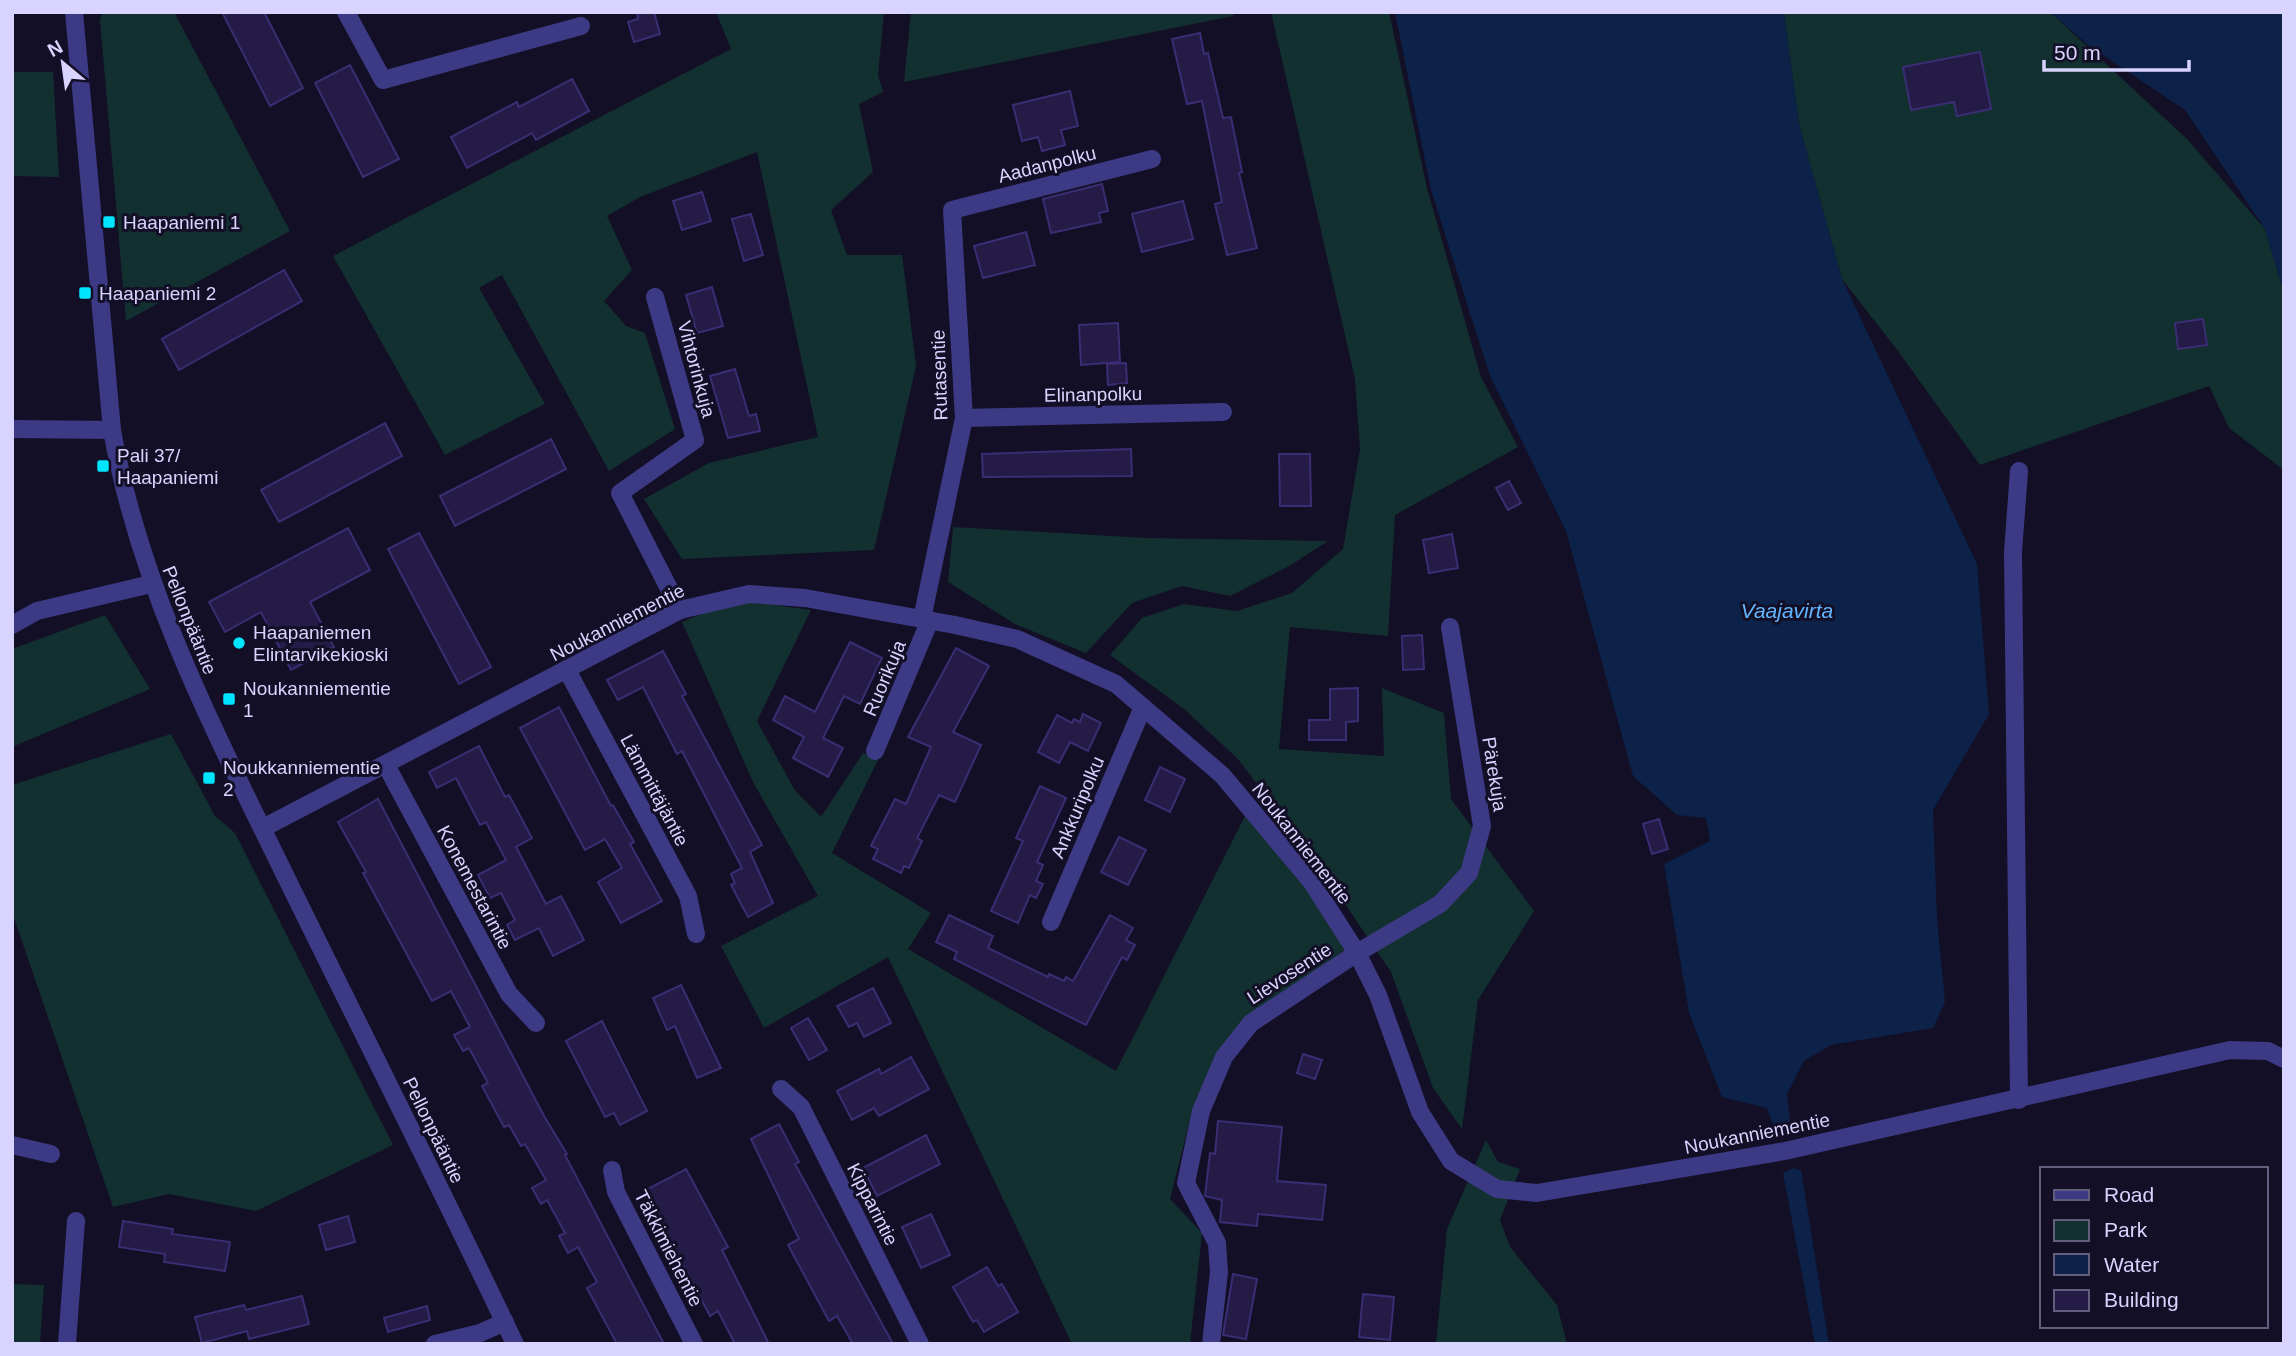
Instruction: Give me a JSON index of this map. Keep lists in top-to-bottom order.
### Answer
{
  "streets": {
    "street": [
      "Aadanpolku",
      "Vihtorinkuja",
      "Rutasentie",
      "Elinanpolku",
      "Pellonpääntie",
      "Noukanniementie",
      "Ruorikuja",
      "Pärekuja",
      "Lämmittäjäntie",
      "Ankkuripolku",
      "Konemestarintie",
      "Lievosentie",
      "Kipparintie",
      "Täkkimiehentie"
    ]
  },
  "crossings": [
    ["Aadanpolku", "Rutasentie"],
    ["Vihtorinkuja", "Noukanniementie"],
    ["Rutasentie", "Elinanpolku"],
    ["Rutasentie", "Noukanniementie"],
    ["Rutasentie", "Ruorikuja"],
    ["Pellonpääntie", "Noukanniementie"],
    ["Noukanniementie", "Ruorikuja"],
    ["Noukanniementie", "Pärekuja"],
    ["Noukanniementie", "Lämmittäjäntie"],
    ["Noukanniementie", "Ankkuripolku"],
    ["Noukanniementie", "Konemestarintie"],
    ["Noukanniementie", "Lievosentie"],
    ["Pärekuja", "Lievosentie"]
  ],
  "water": ["Vaajavirta"],
  "places": {
    "transit": [
      "Haapaniemi 1",
      "Haapaniemi 2",
      "Pali 37/ Haapaniemi",
      "Noukanniementie 1",
      "Noukkanniementie 2"
    ],
    "other": ["Haapaniemen Elintarvikekioski"]
  },
  "legend": [
    "Road",
    "Park",
    "Water",
    "Building"
  ],
  "scale_bar": "50 m",
  "north": "top left"
}
